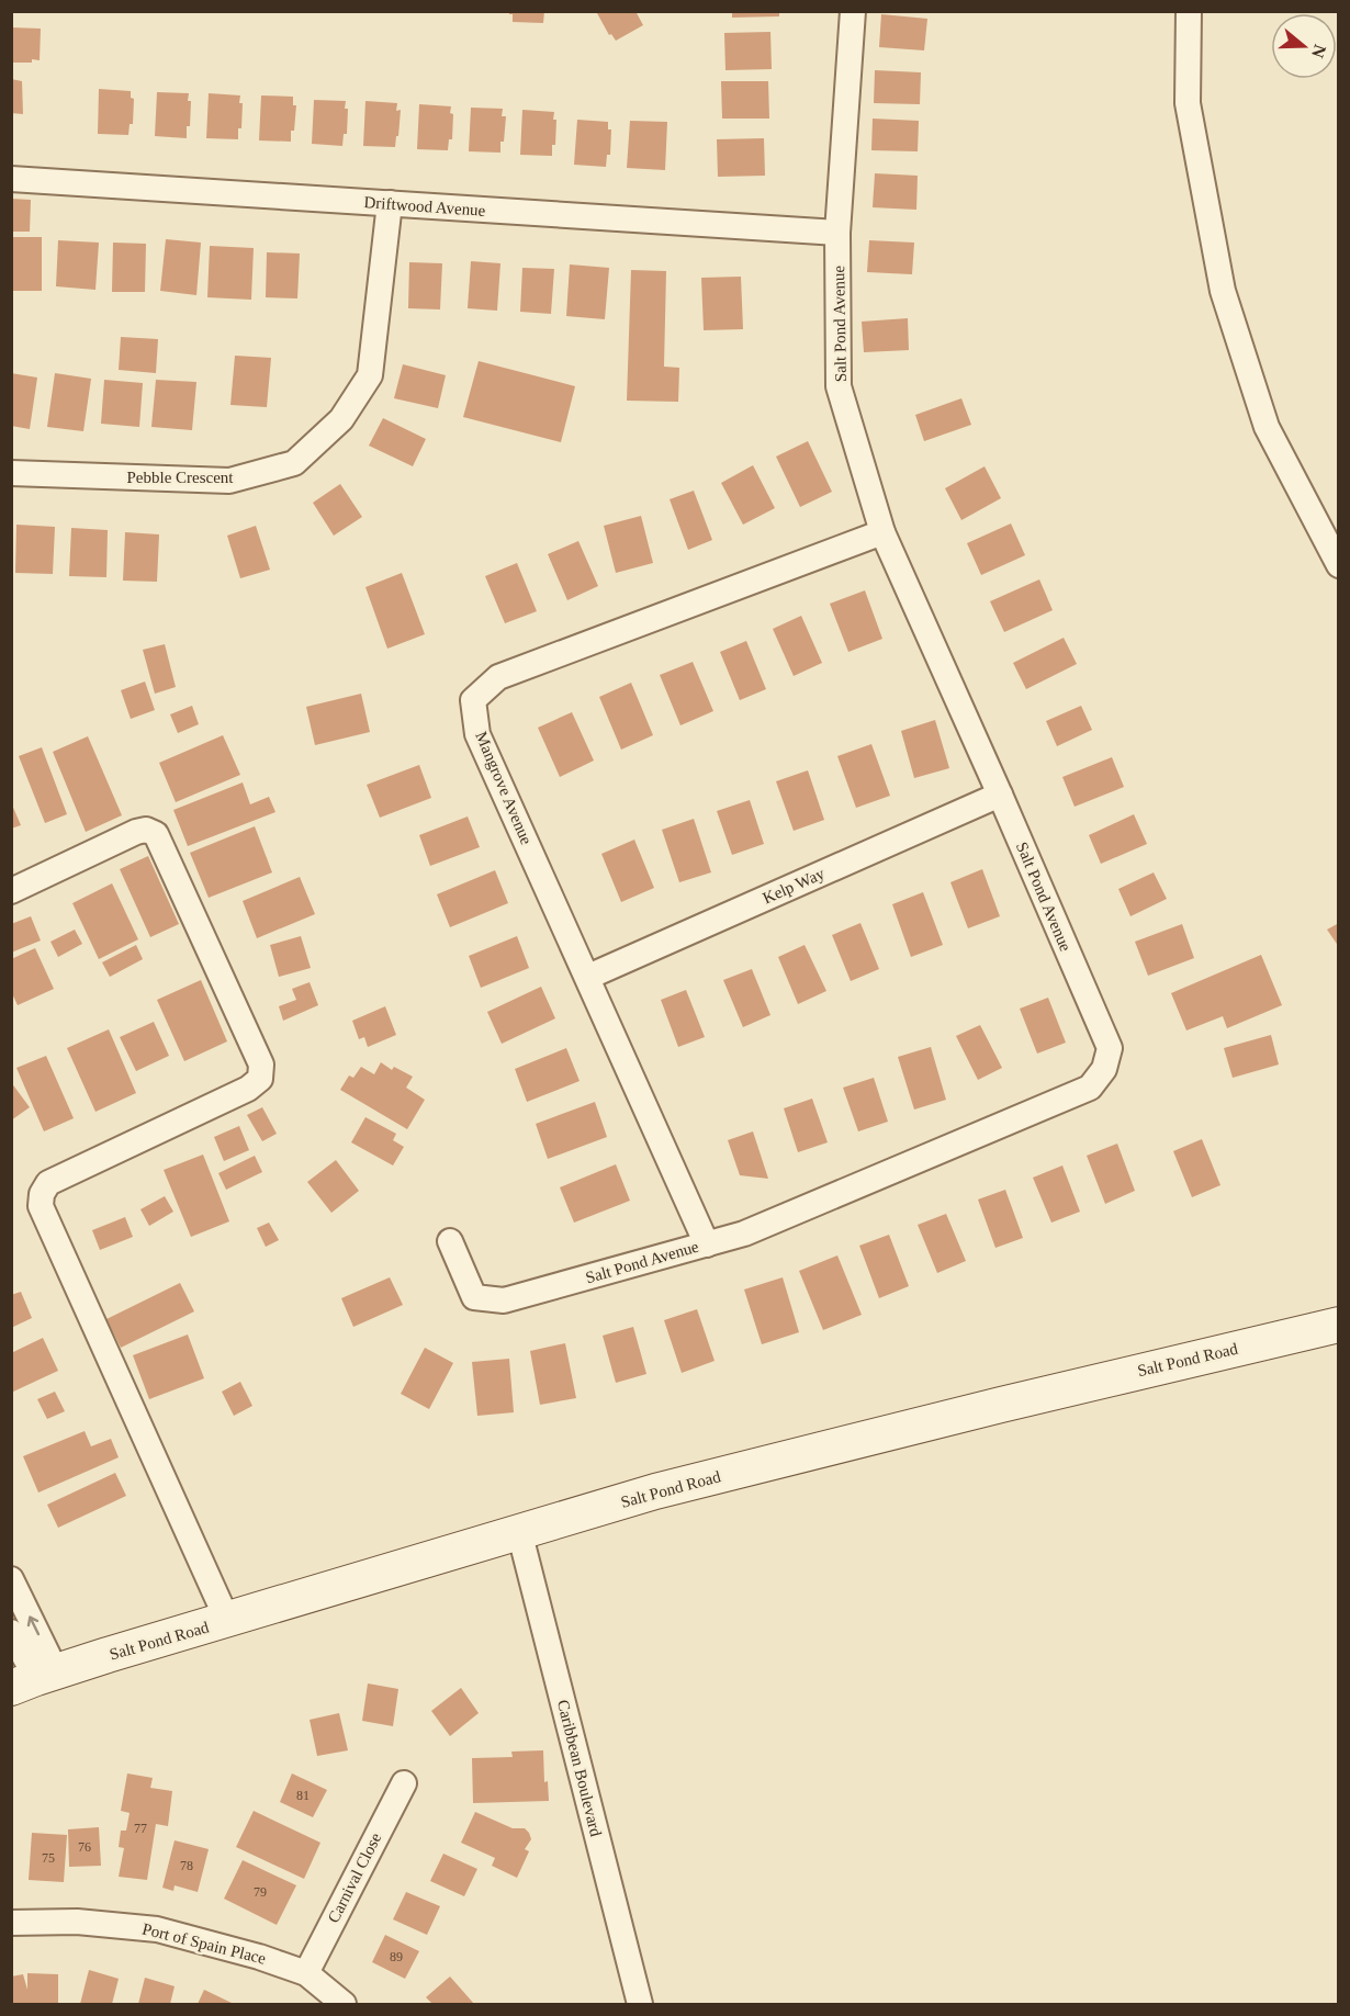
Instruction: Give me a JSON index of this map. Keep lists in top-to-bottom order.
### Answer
{
  "streets": {
    "street": [
      "Driftwood Avenue",
      "Salt Pond Avenue",
      "Pebble Crescent",
      "Mangrove Avenue",
      "Kelp Way",
      "Salt Pond Road",
      "Caribbean Boulevard",
      "Carnival Close",
      "Port of Spain Place"
    ]
  },
  "crossings": [
    ["Driftwood Avenue", "Salt Pond Avenue"],
    ["Driftwood Avenue", "Pebble Crescent"],
    ["Salt Pond Avenue", "Mangrove Avenue"],
    ["Salt Pond Avenue", "Kelp Way"],
    ["Mangrove Avenue", "Kelp Way"],
    ["Salt Pond Road", "Caribbean Boulevard"],
    ["Carnival Close", "Port of Spain Place"]
  ],
  "house_numbers": [
    "81",
    "77",
    "76",
    "75",
    "78",
    "79",
    "89"
  ],
  "north": "right"
}
